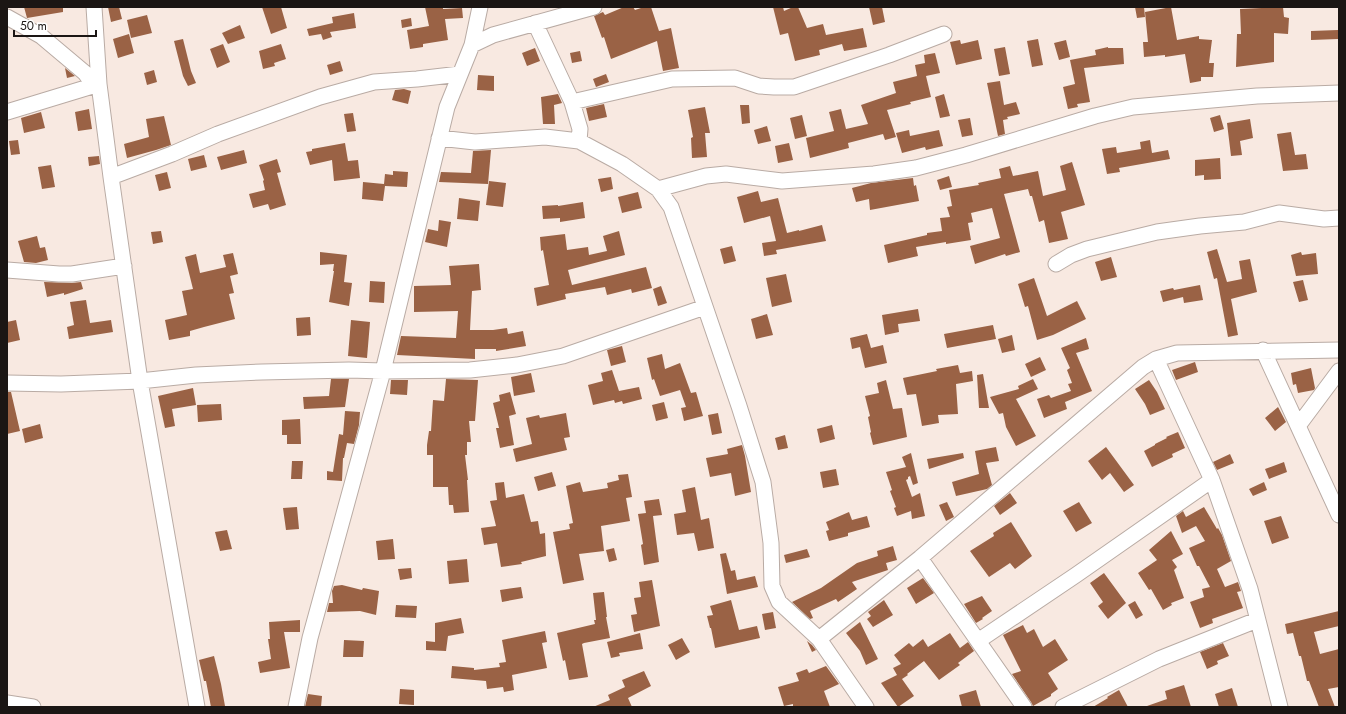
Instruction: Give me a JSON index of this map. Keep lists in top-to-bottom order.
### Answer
{
  "scale_bar": "50 m"
}
